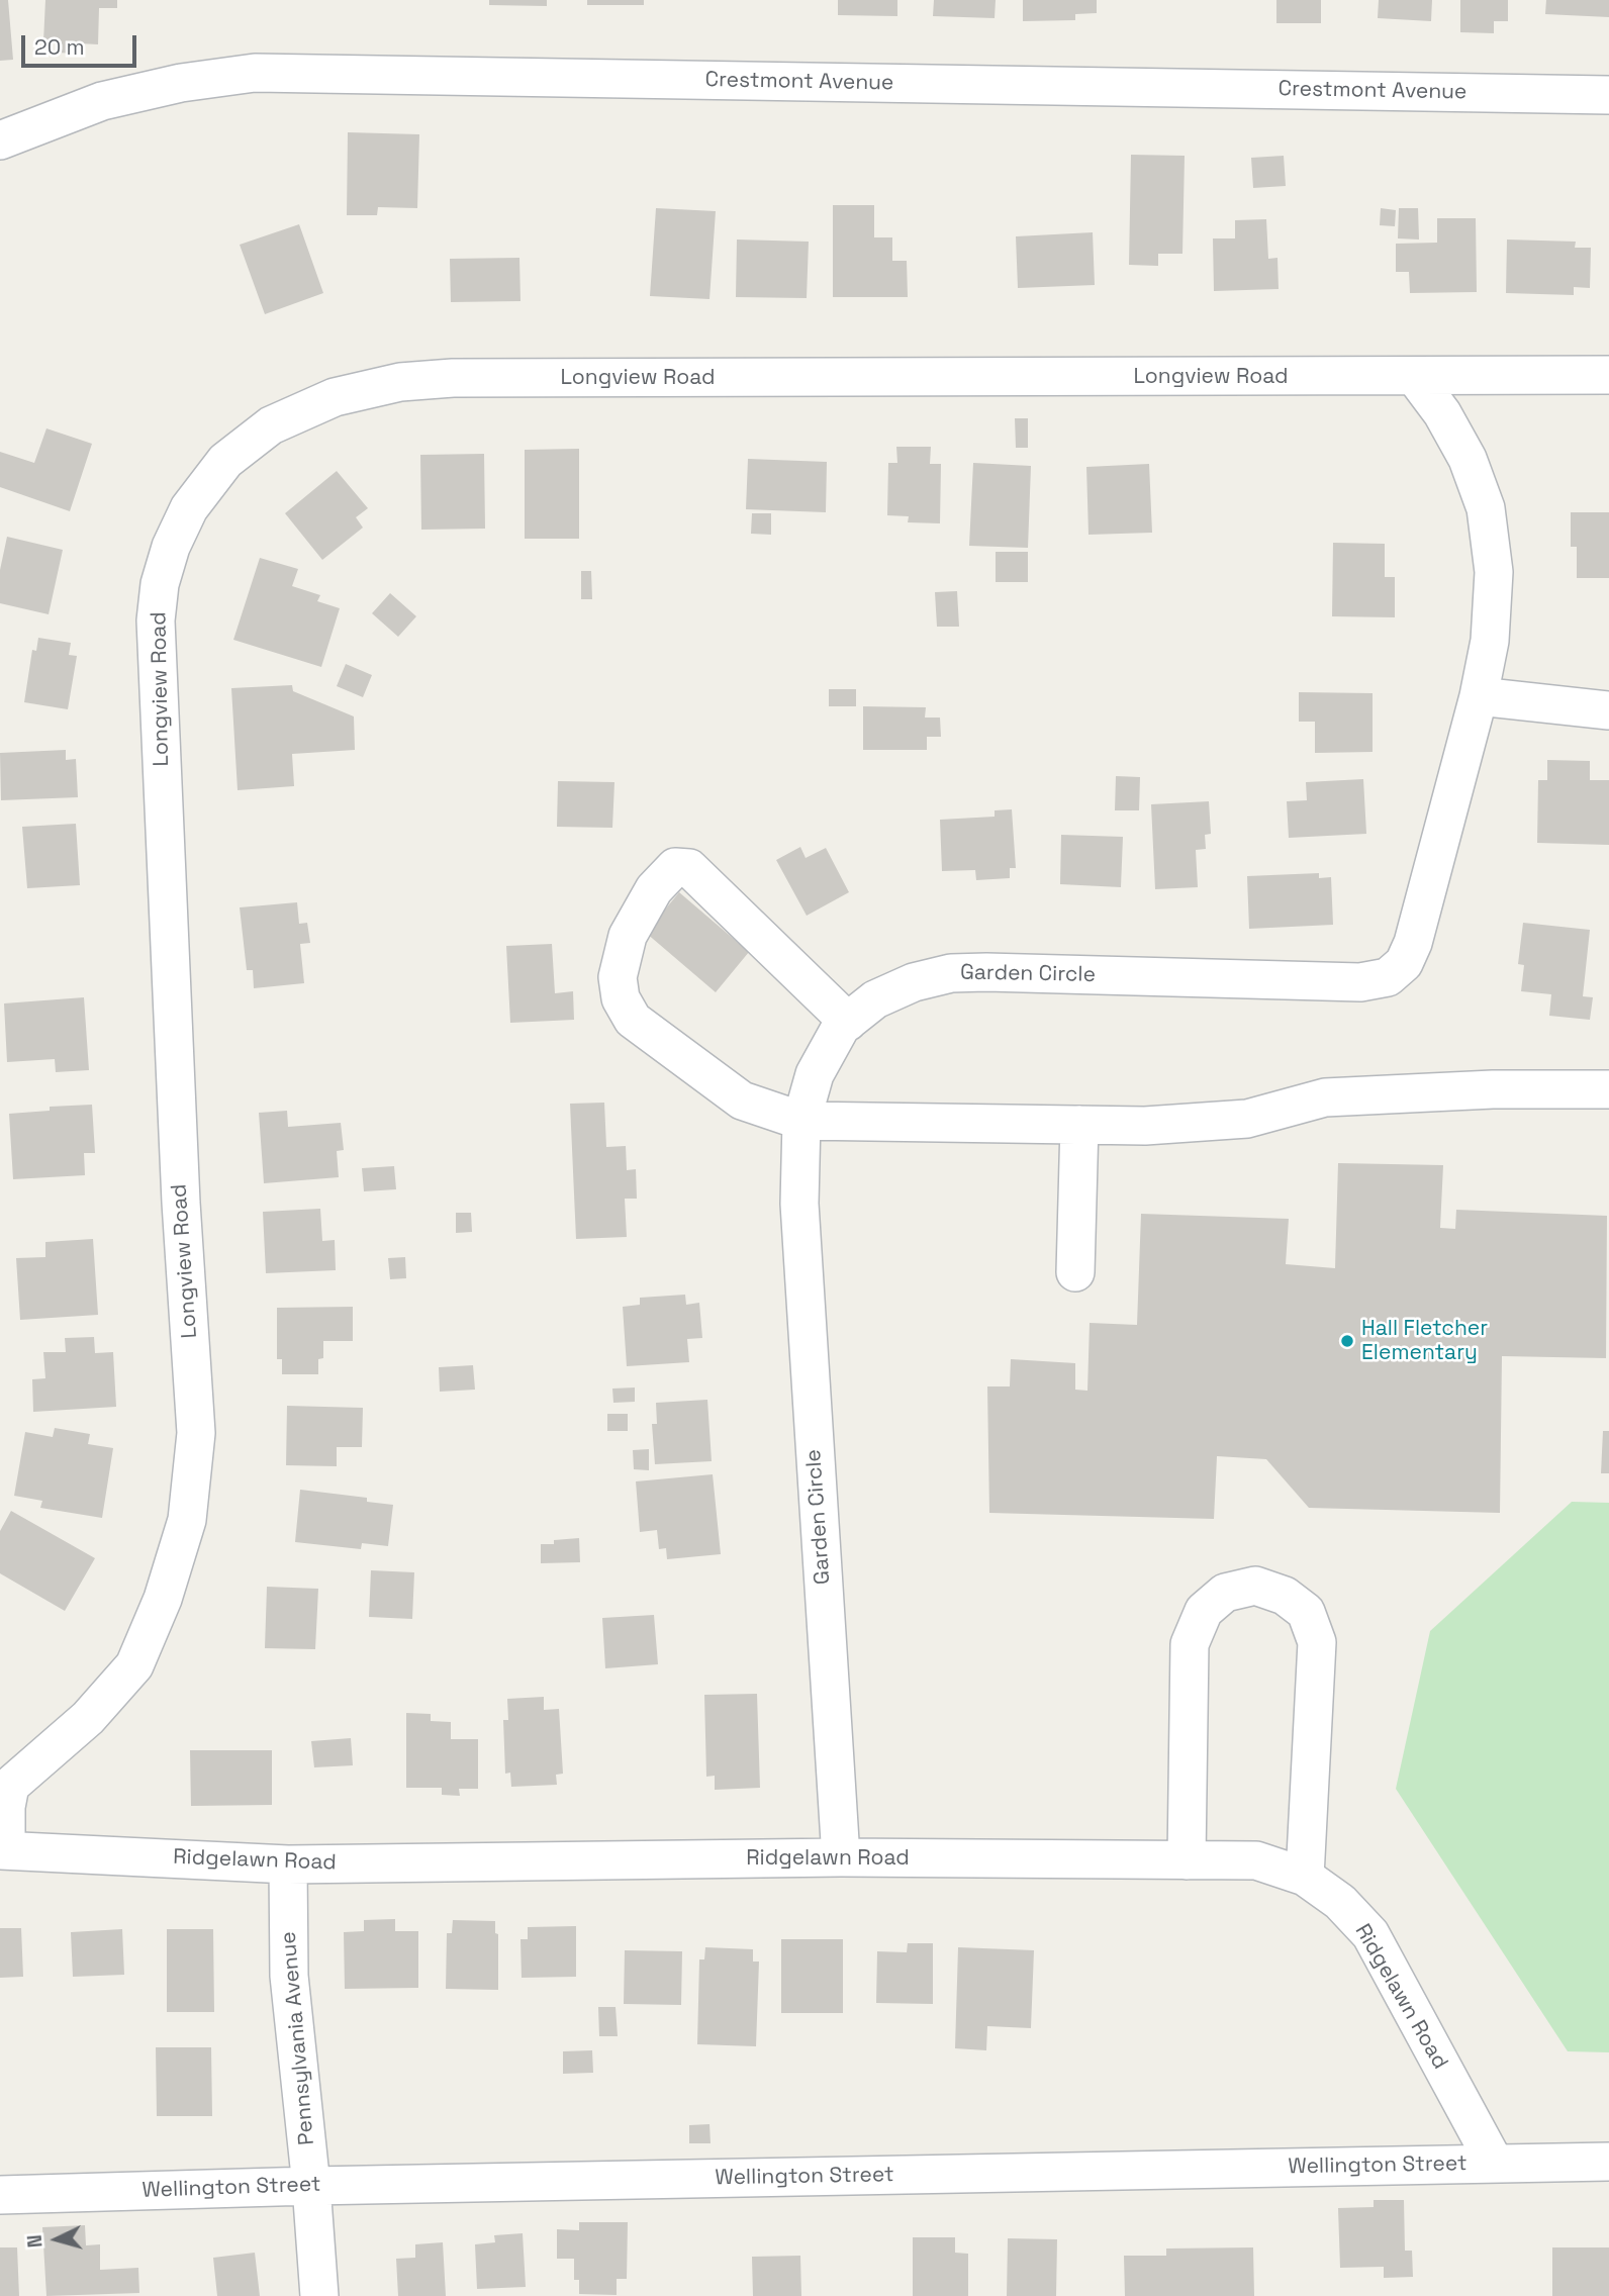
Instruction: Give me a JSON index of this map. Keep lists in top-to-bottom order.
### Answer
{
  "streets": {
    "street": [
      "Crestmont Avenue",
      "Longview Road",
      "Garden Circle",
      "Ridgelawn Road",
      "Pennsylvania Avenue",
      "Wellington Street"
    ]
  },
  "crossings": [
    ["Longview Road", "Garden Circle"],
    ["Longview Road", "Ridgelawn Road"],
    ["Garden Circle", "Ridgelawn Road"],
    ["Ridgelawn Road", "Pennsylvania Avenue"],
    ["Ridgelawn Road", "Wellington Street"],
    ["Pennsylvania Avenue", "Wellington Street"]
  ],
  "places": ["Hall Fletcher Elementary"],
  "scale_bar": "20 m",
  "north": "left"
}
